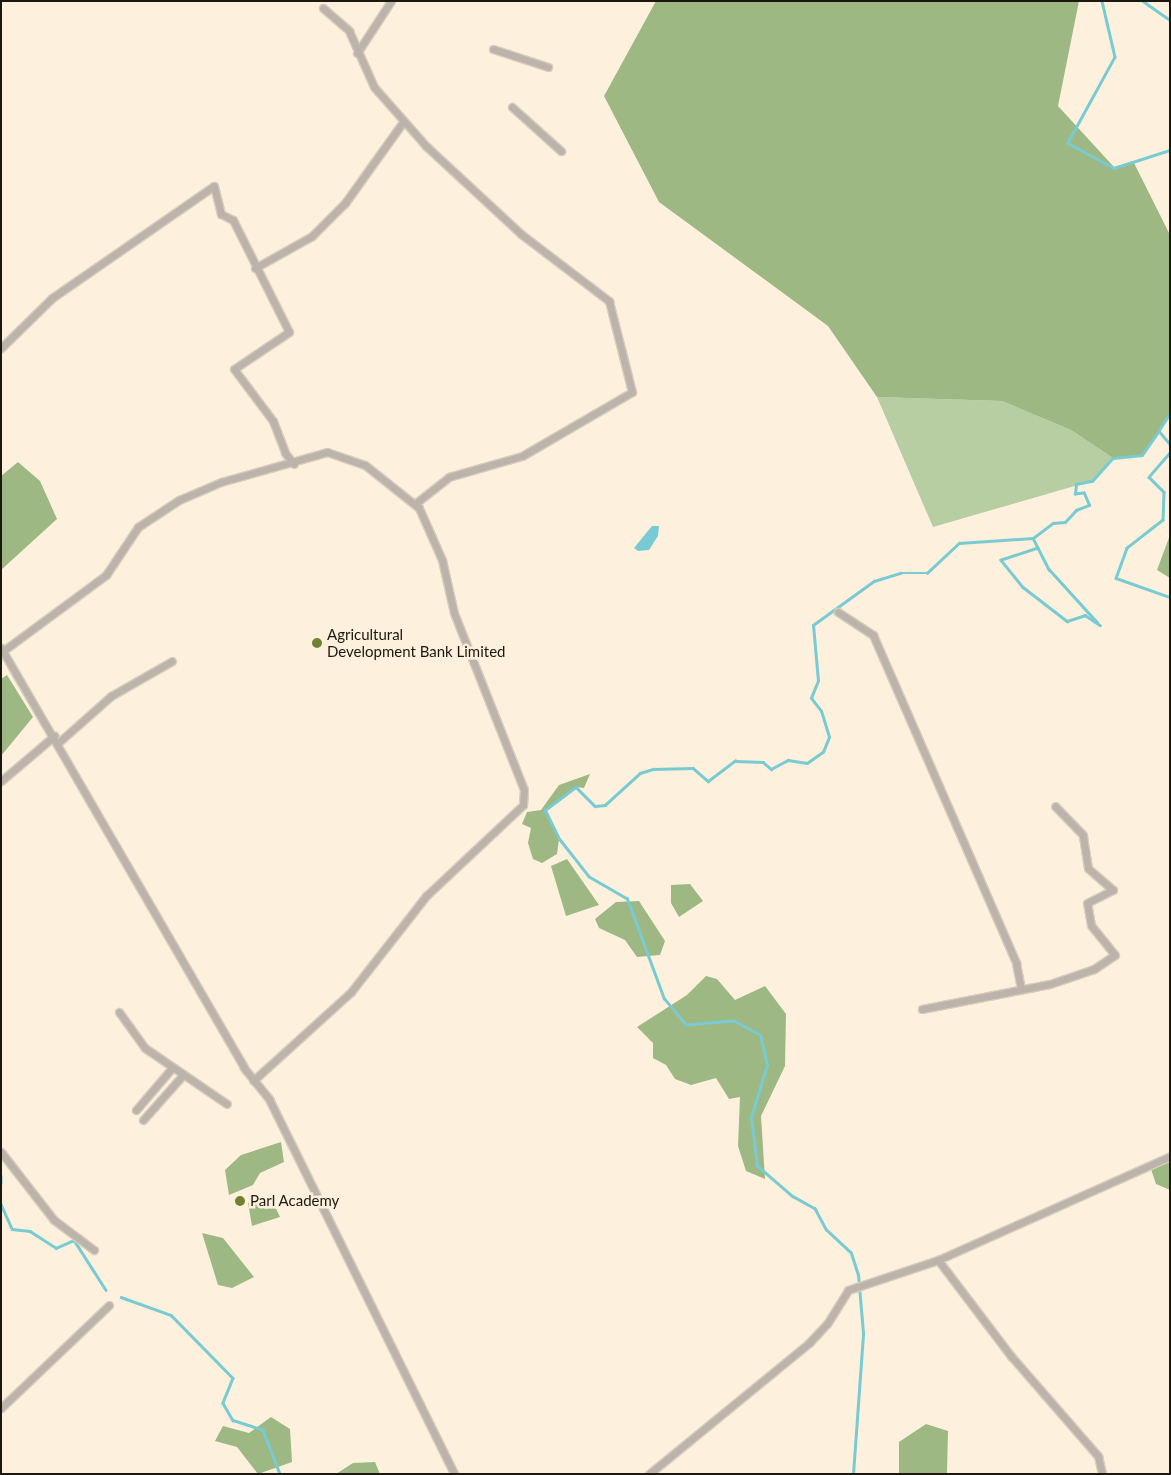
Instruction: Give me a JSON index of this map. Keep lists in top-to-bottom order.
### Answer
{
  "places": ["Agricultural Development Bank Limited", "Parl Academy"]
}
